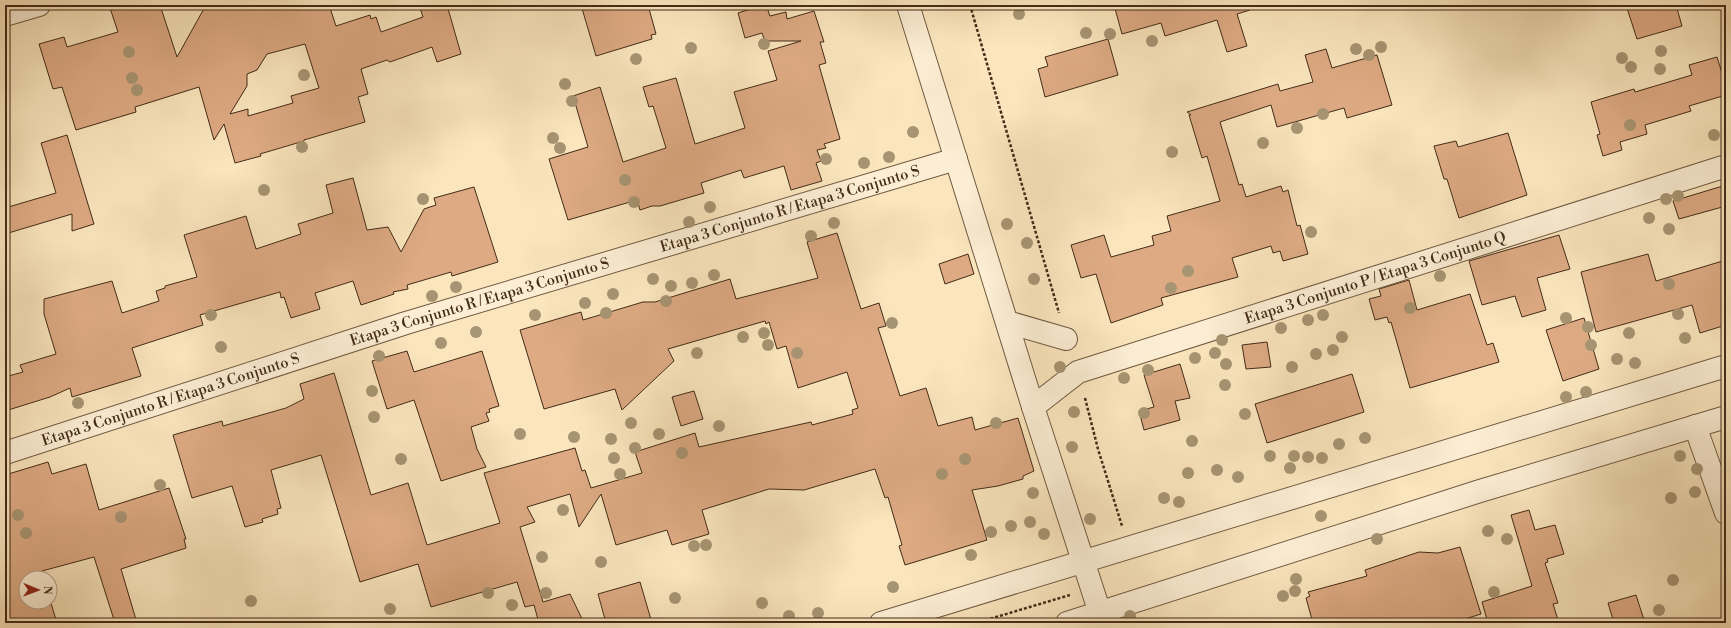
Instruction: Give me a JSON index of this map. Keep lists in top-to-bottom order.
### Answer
{
  "streets": {
    "street": ["Etapa 3 Conjunto R / Etapa 3 Conjunto S", "Etapa 3 Conjunto P / Etapa 3 Conjunto Q"]
  },
  "north": "right"
}
